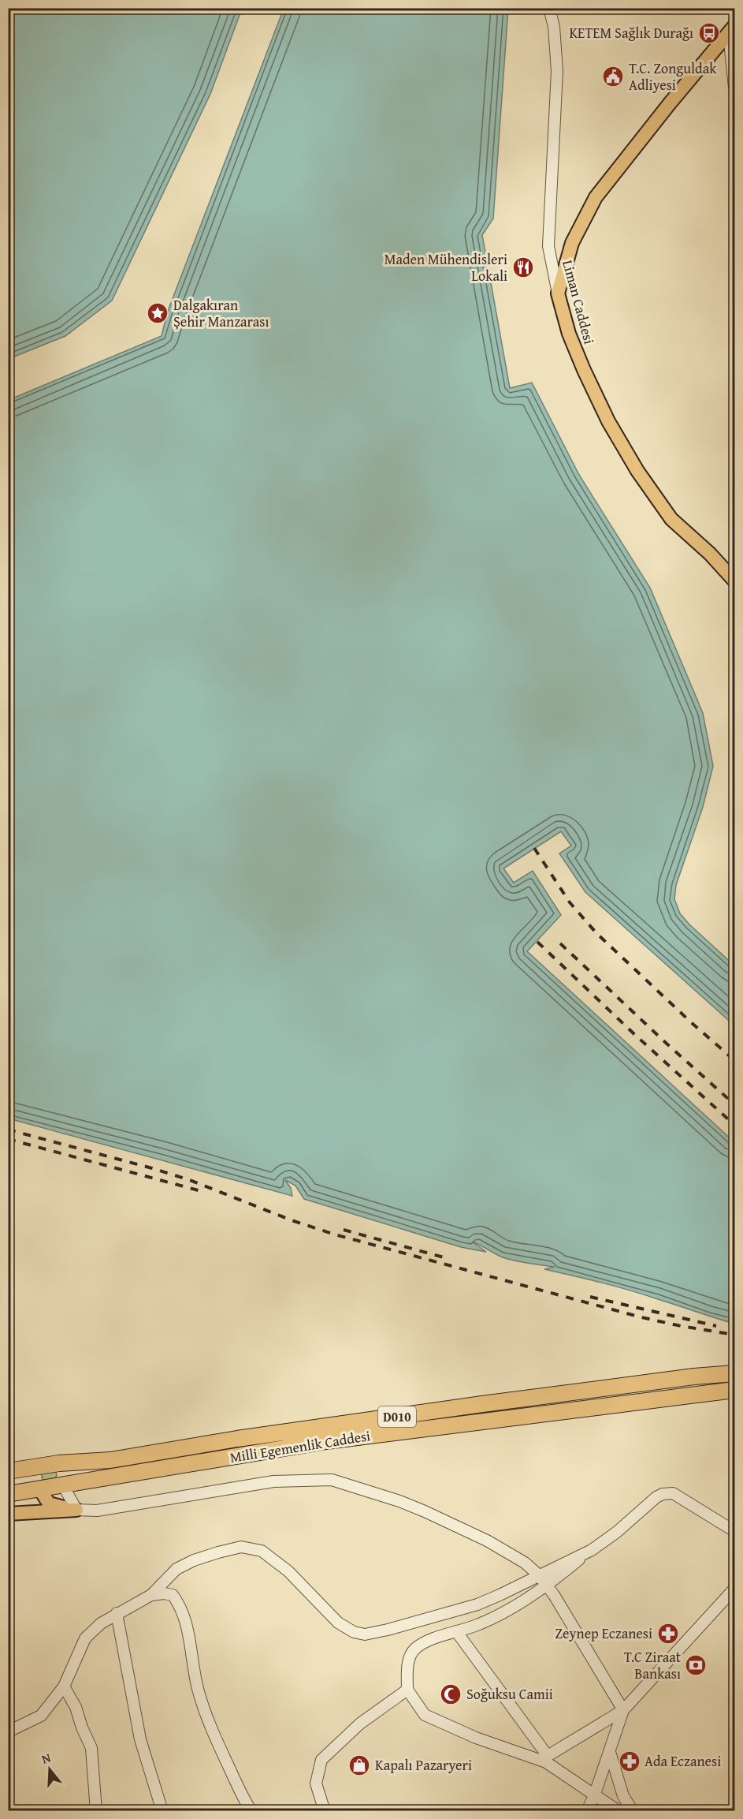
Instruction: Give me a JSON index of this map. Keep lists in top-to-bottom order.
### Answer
{
  "streets": {
    "highway": ["D010", "Milli Egemenlik Caddesi"],
    "main road": ["Liman Caddesi"]
  },
  "places": {
    "bus stop": ["KETEM Sağlık Durağı"],
    "public building": ["T.C. Zonguldak Adliyesi"],
    "restaurant": ["Maden Mühendisleri Lokali"],
    "place": ["Dalgakıran Şehir Manzarası"],
    "pharmacy": ["Zeynep Eczanesi", "Ada Eczanesi"],
    "bank": ["T.C Ziraat Bankası"],
    "mosque": ["Soğuksu Camii"],
    "shop": ["Kapalı Pazaryeri"]
  },
  "north": "top"
}
